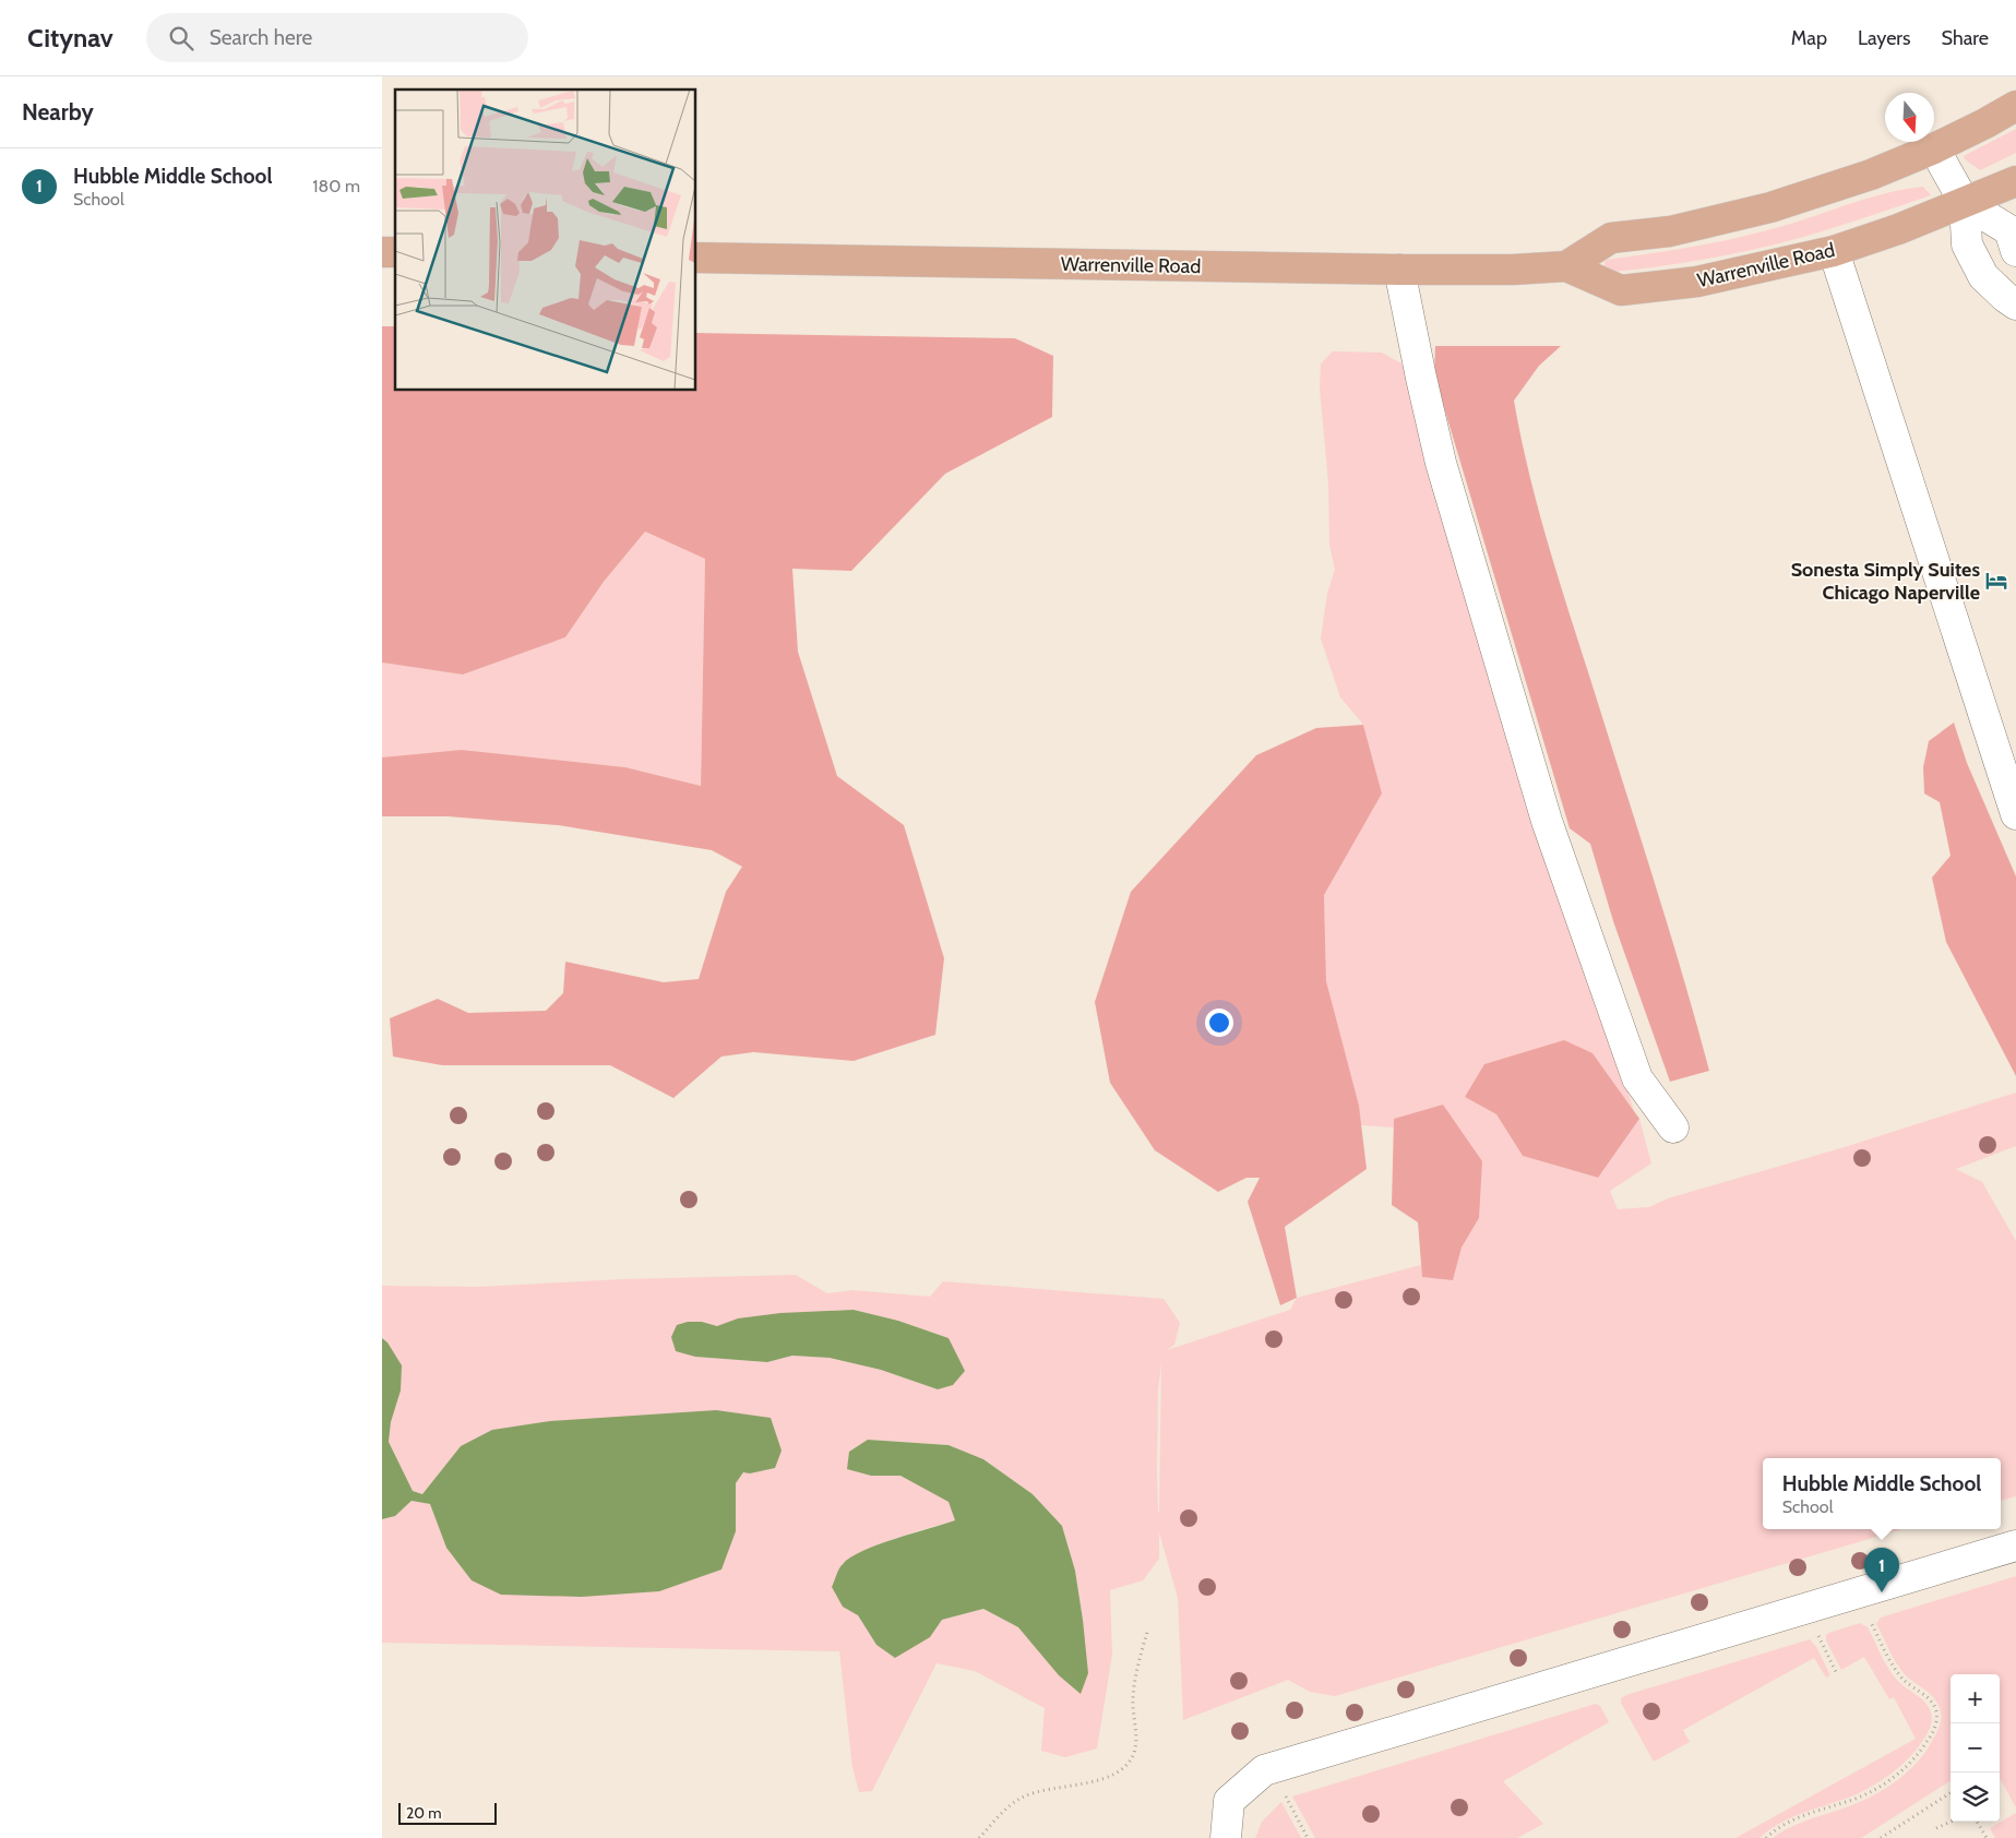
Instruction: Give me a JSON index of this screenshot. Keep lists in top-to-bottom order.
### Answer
{
  "streets": {
    "main road": ["Warrenville Road"]
  },
  "places": {
    "hotel": ["Sonesta Simply Suites Chicago Naperville"]
  },
  "scale_bar": "20 m",
  "north": "bottom",
  "page": {
    "header": "Citynav",
    "search": "Search here",
    "nav": ["Map", "Layers", "Share"],
    "heading": "Nearby",
    "list": [
      {
        "mark": "1",
        "name": "Hubble Middle School",
        "note": "School",
        "value": "180 m"
      }
    ],
    "popup": ["Hubble Middle School", "School"],
    "pins": "1",
    "map_buttons": ["+", "−"],
    "scale": "20 m"
  }
}
